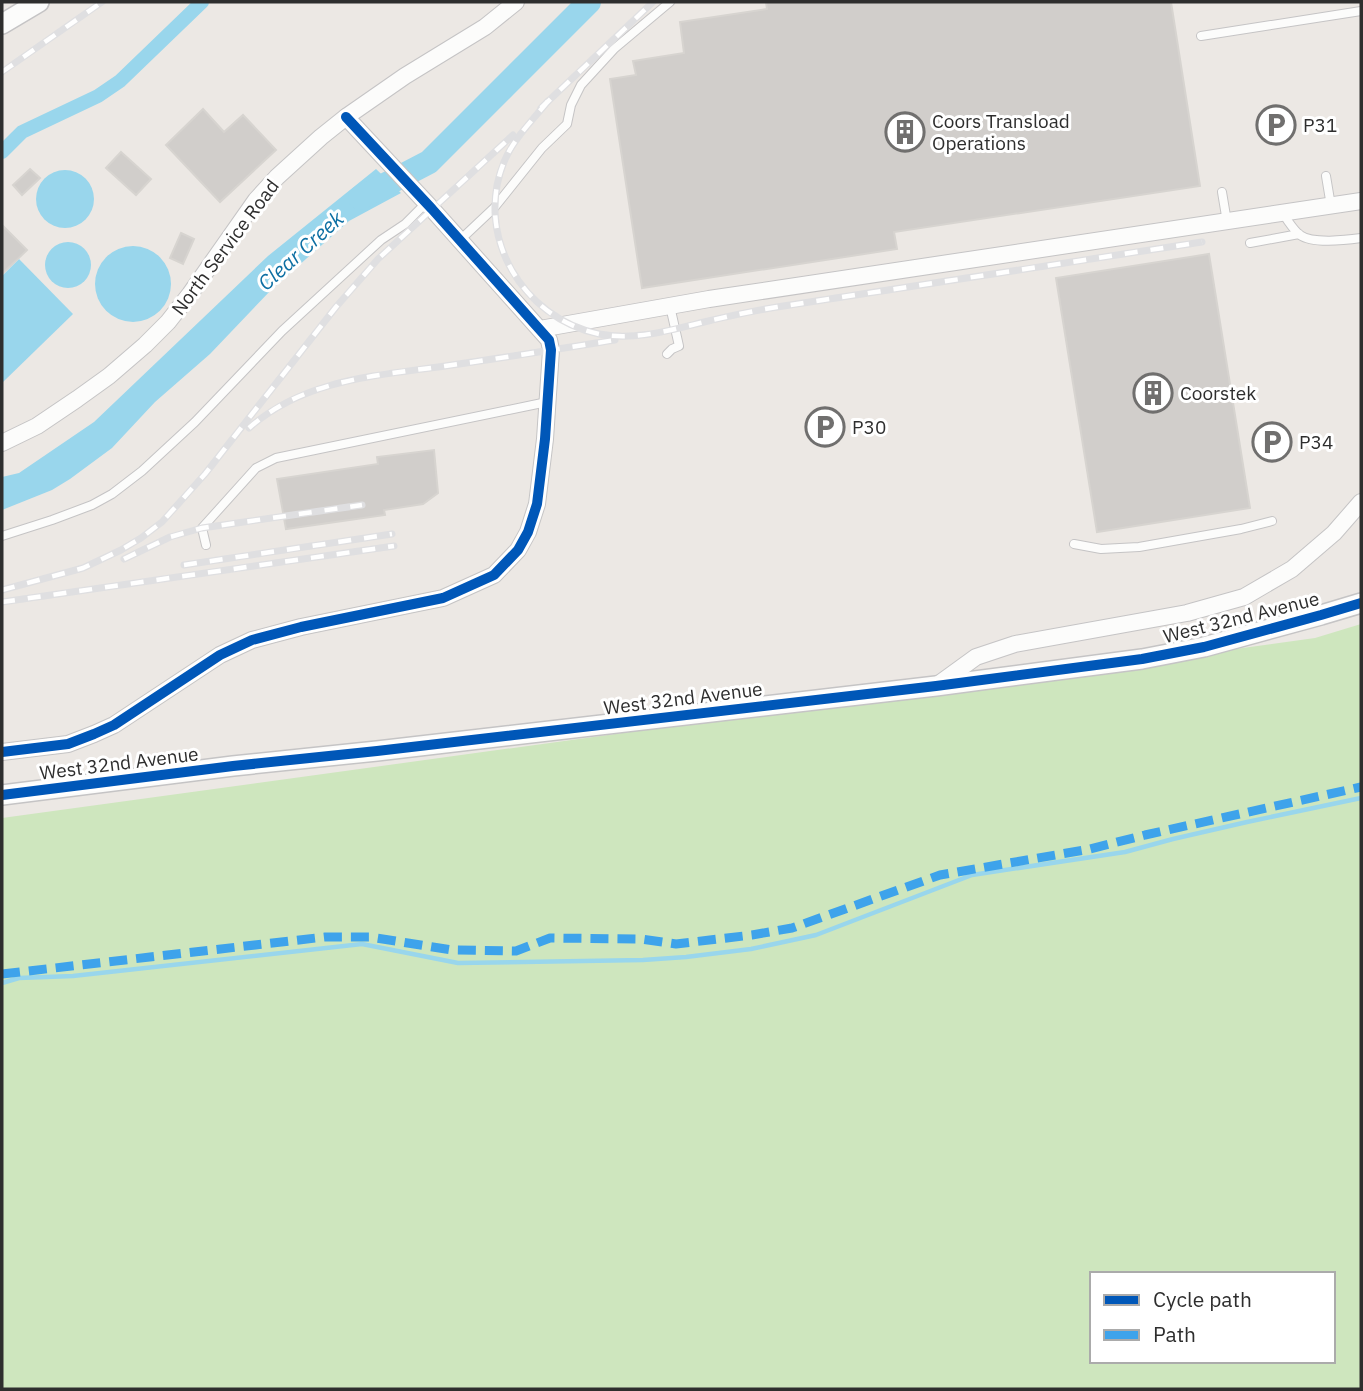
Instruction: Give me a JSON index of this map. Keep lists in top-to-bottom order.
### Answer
{
  "streets": {
    "street": ["North Service Road", "West 32nd Avenue"]
  },
  "water": ["Clear Creek"],
  "places": {
    "parking": ["P31", "P30", "P34"],
    "building": ["Coors Transload Operations", "Coorstek"]
  },
  "legend": ["Cycle path", "Path"]
}
